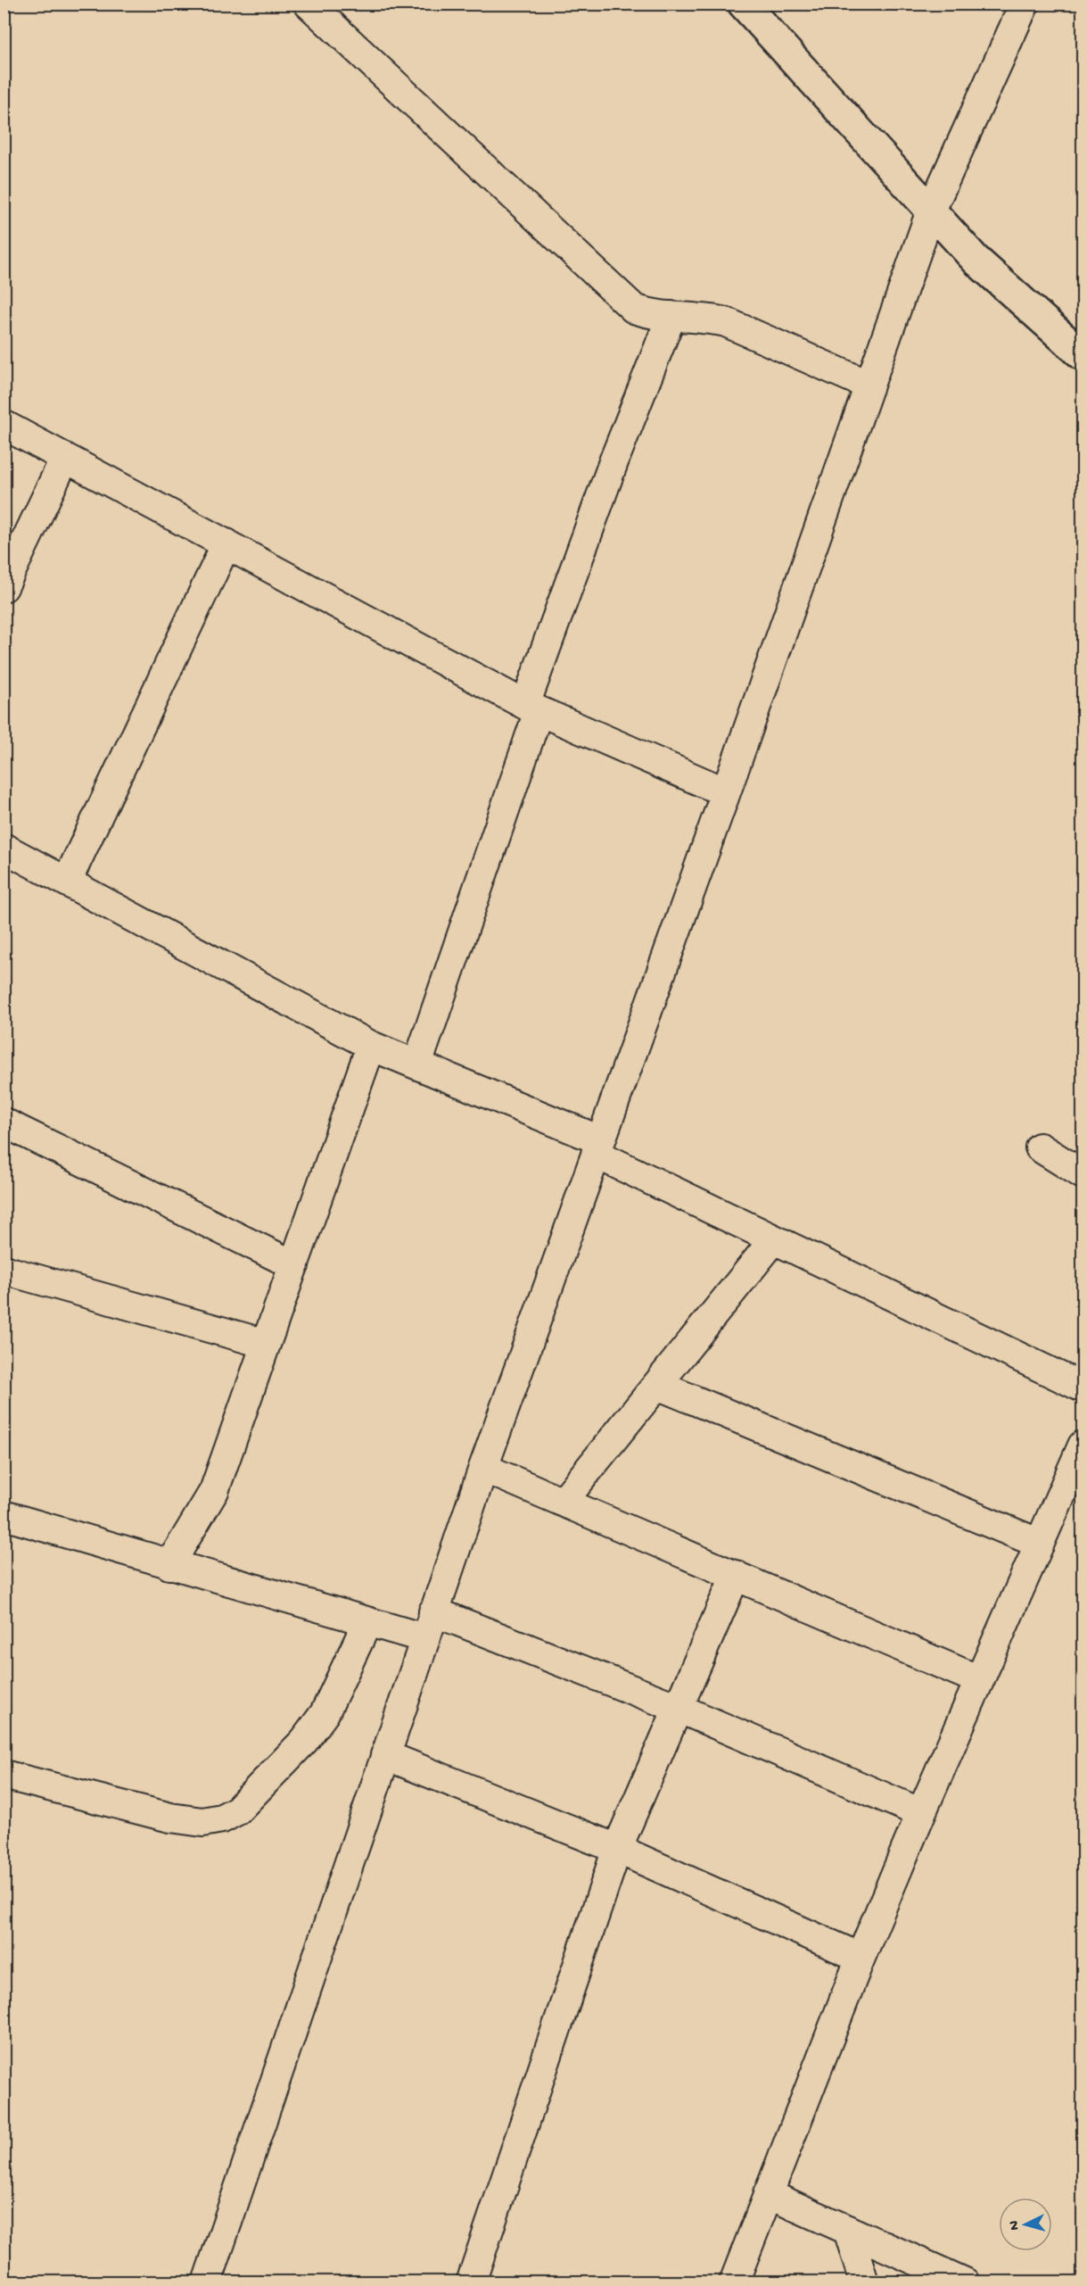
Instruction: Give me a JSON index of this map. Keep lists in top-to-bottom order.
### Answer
{
  "north": "left"
}
